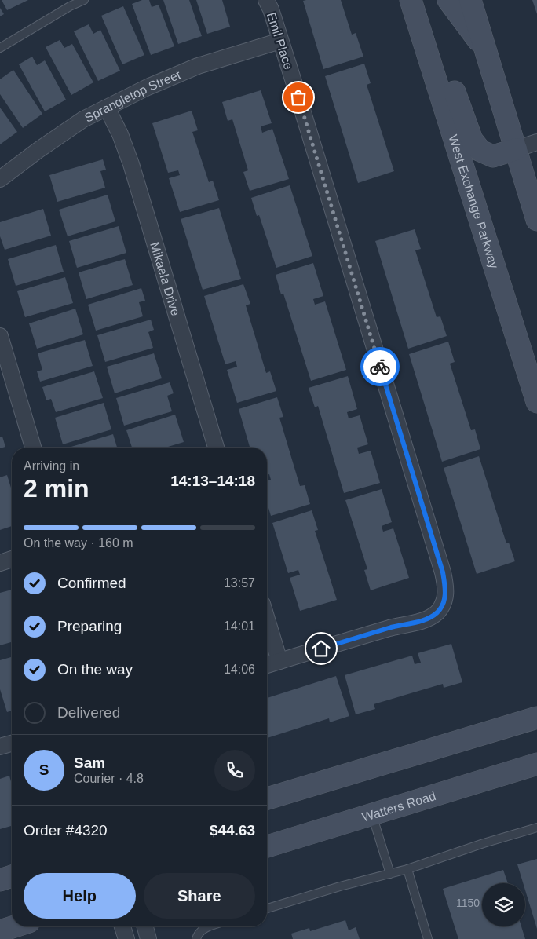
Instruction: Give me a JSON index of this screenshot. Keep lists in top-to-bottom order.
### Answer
{
  "streets": {
    "main road": ["West Exchange Parkway", "Watters Road"],
    "street": ["Emil Place", "Sprangletop Street", "Mikaela Drive"]
  },
  "crossings": [
    ["Emil Place", "Sprangletop Street"],
    ["Sprangletop Street", "Mikaela Drive"]
  ],
  "house_numbers": ["1150"],
  "page": {
    "heading": ["2 min", "Arriving in", "14:13–14:18"],
    "panel": [
      "Sam",
      "Courier · 4.8",
      "Order #4320",
      "$44.63"
    ],
    "bar": "On the way · 160 m",
    "list": [
      ["Confirmed", "13:57"],
      ["Preparing", "14:01"],
      ["On the way", "14:06"],
      "Delivered"
    ],
    "round": "S",
    "buttons": ["Help", "Share"]
  }
}
